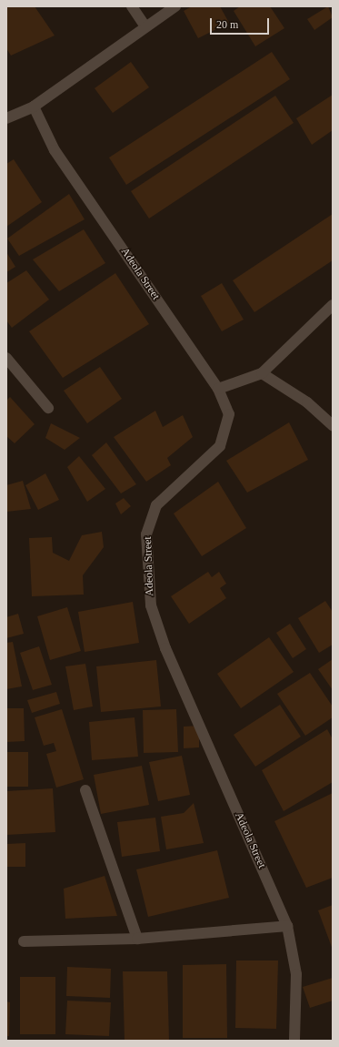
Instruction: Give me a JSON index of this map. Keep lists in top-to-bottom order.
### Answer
{
  "streets": {
    "street": ["Adeola Street"]
  },
  "scale_bar": "20 m"
}
